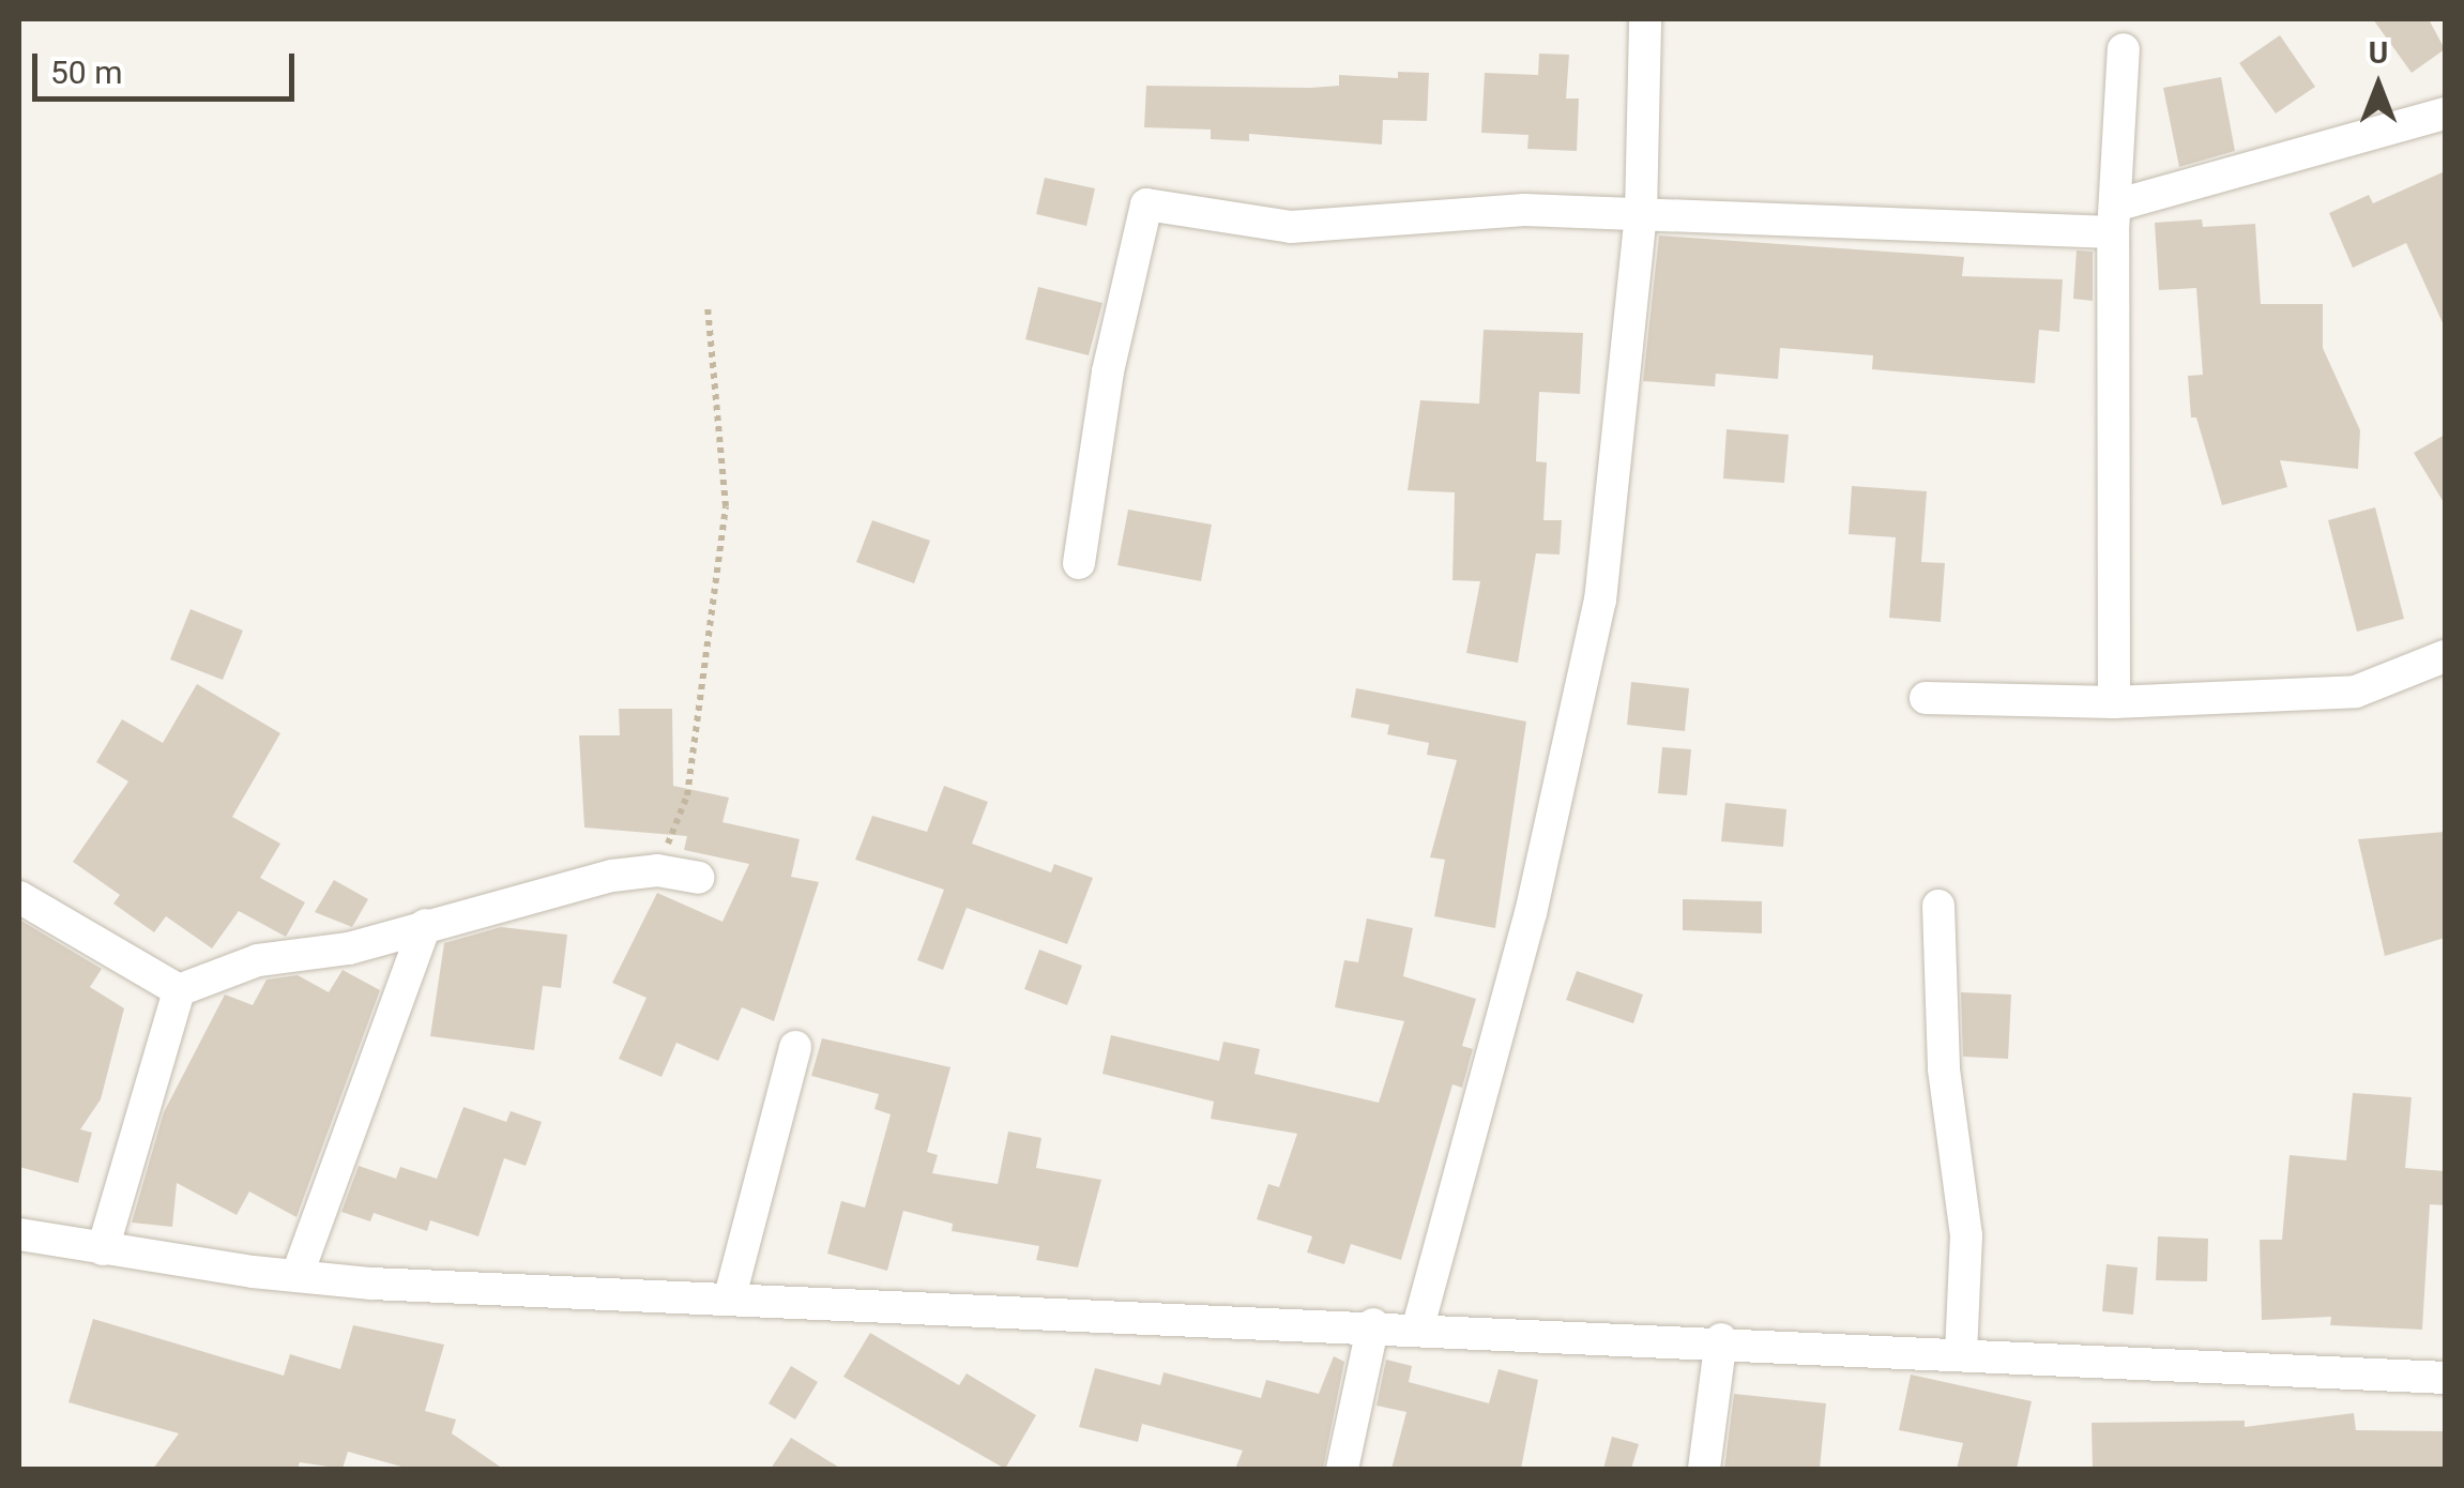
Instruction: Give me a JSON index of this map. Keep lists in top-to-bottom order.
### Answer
{
  "scale_bar": "50 m",
  "north": "top"
}
